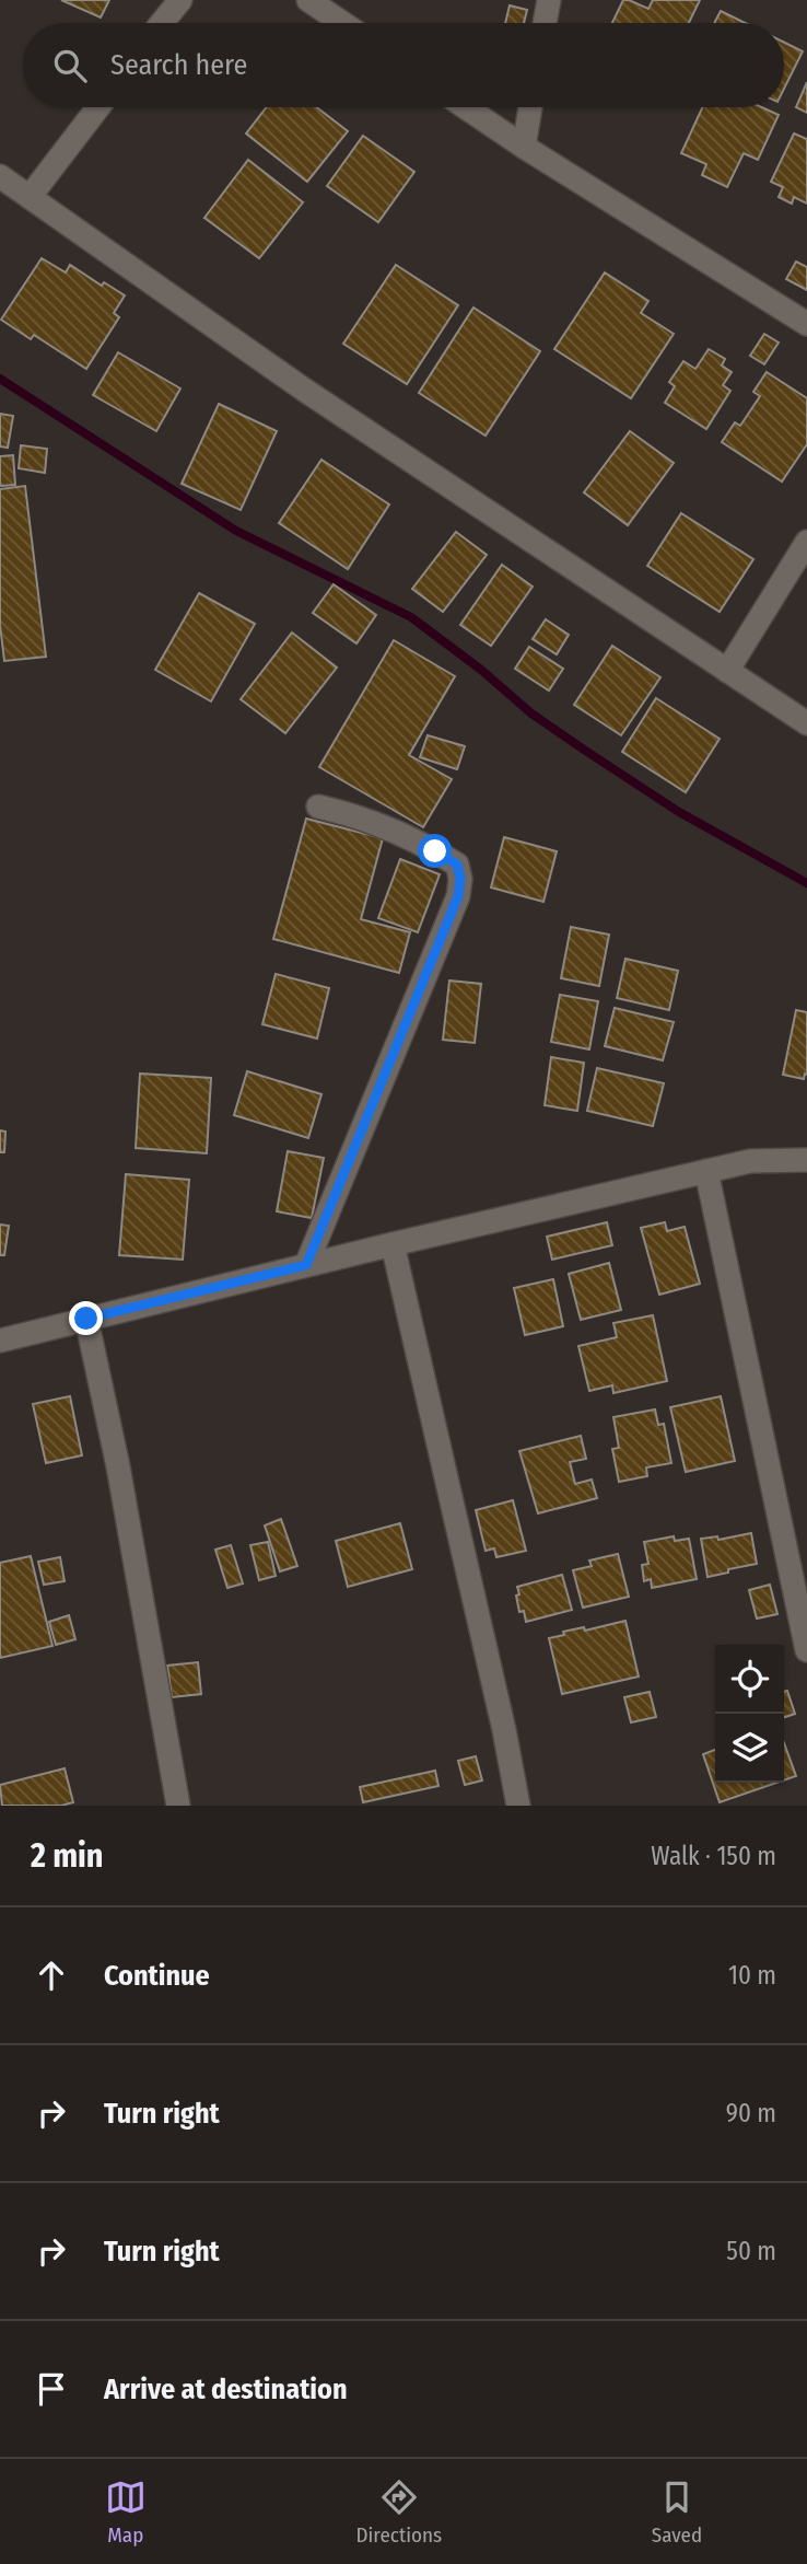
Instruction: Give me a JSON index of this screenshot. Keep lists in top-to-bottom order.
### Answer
{
  "page": {
    "search": "Search here",
    "heading": ["2 min", "Walk · 150 m"],
    "list": [
      ["Continue", "10 m"],
      ["Turn right", "90 m"],
      ["Turn right", "50 m"],
      "Arrive at destination"
    ],
    "nav": ["Map", "Directions", "Saved"]
  }
}
